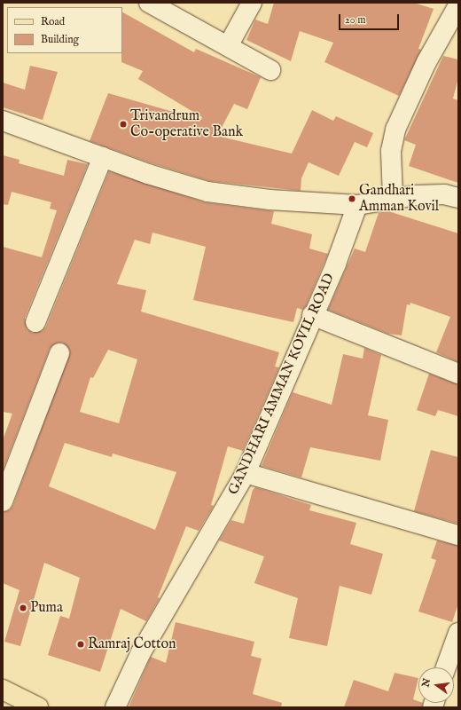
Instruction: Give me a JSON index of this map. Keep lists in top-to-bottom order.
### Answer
{
  "streets": {
    "street": ["GANDHARI AMMAN KOVIL ROAD"]
  },
  "places": [
    "Trivandrum Co-operative Bank",
    "Gandhari Amman Kovil",
    "Puma",
    "Ramraj Cotton"
  ],
  "legend": ["Road", "Building"],
  "scale_bar": "20 m",
  "north": "left"
}
